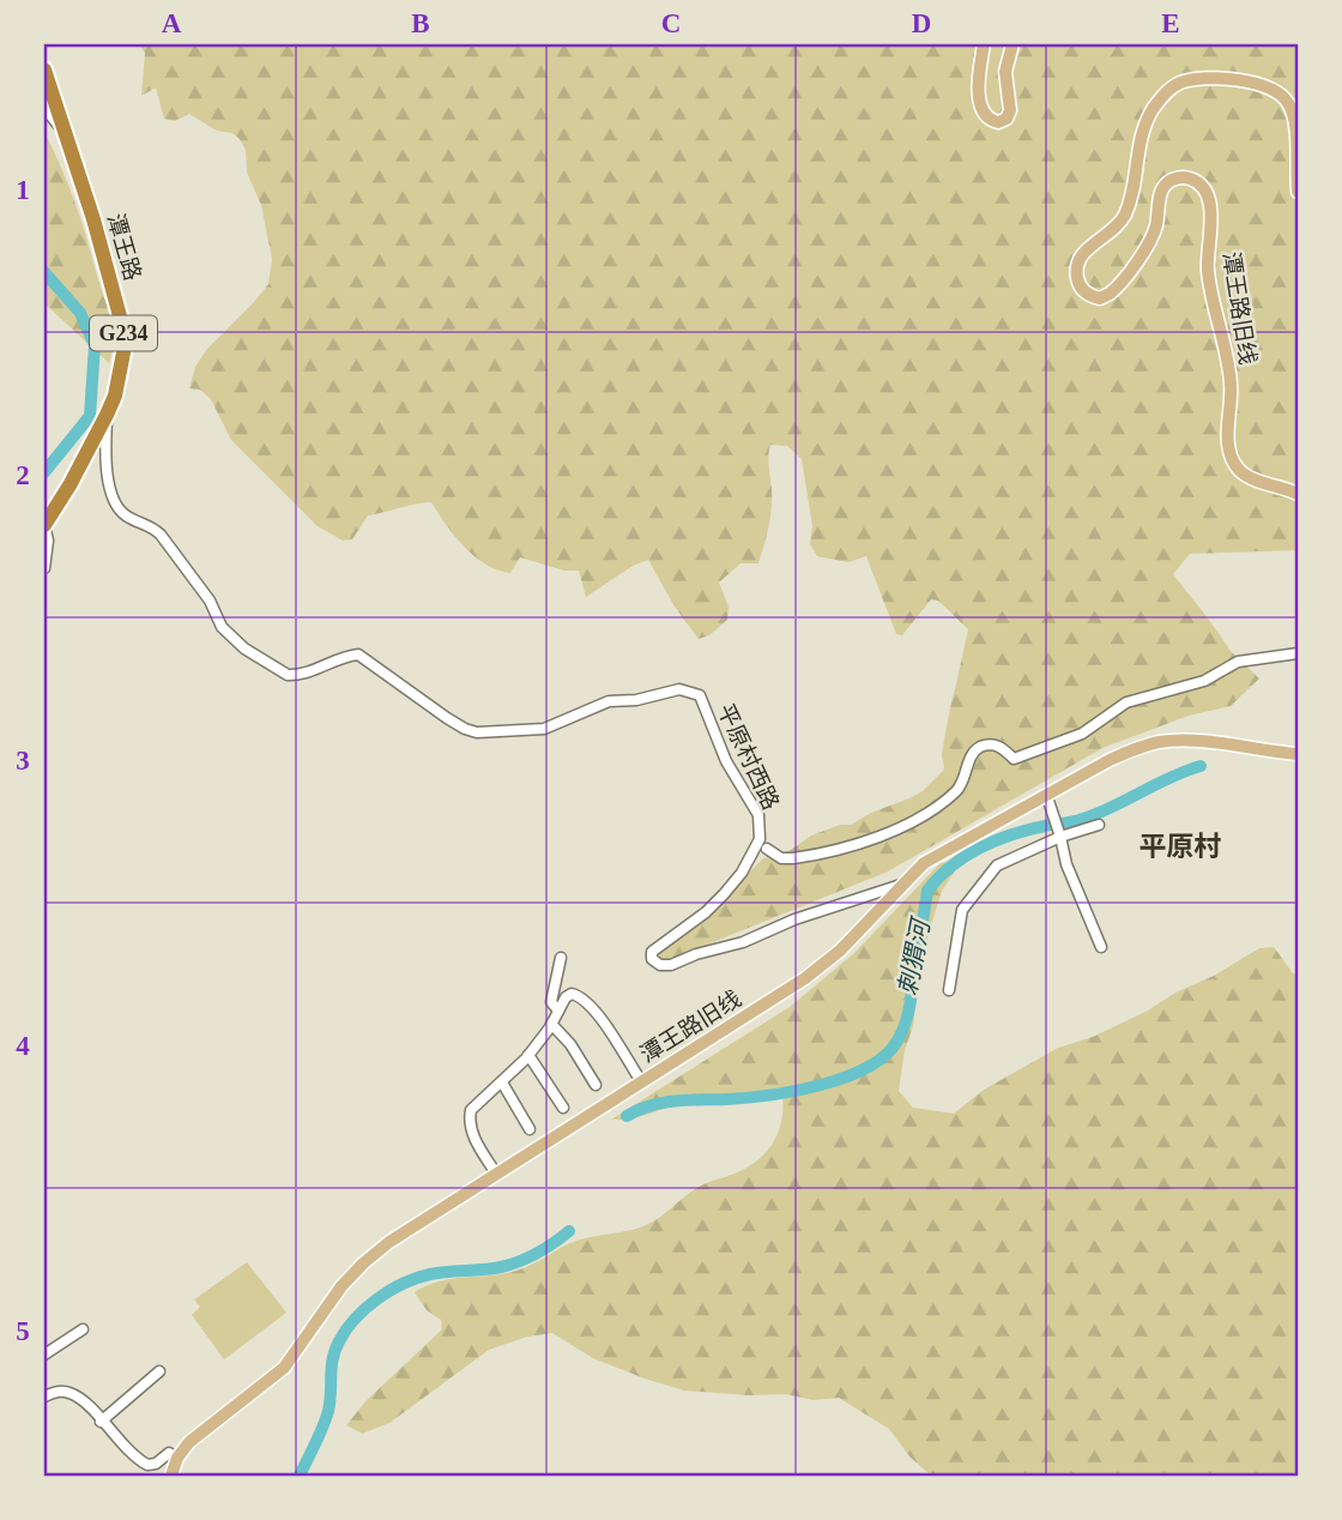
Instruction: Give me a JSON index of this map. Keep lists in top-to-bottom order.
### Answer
{
  "streets": {
    "highway": ["潭王路", "G234"],
    "main road": ["潭王路旧线"],
    "street": ["平原村西路"]
  },
  "crossings": [
    ["潭王路", "平原村西路"],
    ["潭王路旧线", "平原村西路"]
  ],
  "districts": ["平原村"],
  "water": ["刺猬河"],
  "grid": {
    "columns": [
      "A",
      "B",
      "C",
      "D",
      "E"
    ],
    "rows": [
      "1",
      "2",
      "3",
      "4",
      "5"
    ]
  }
}
